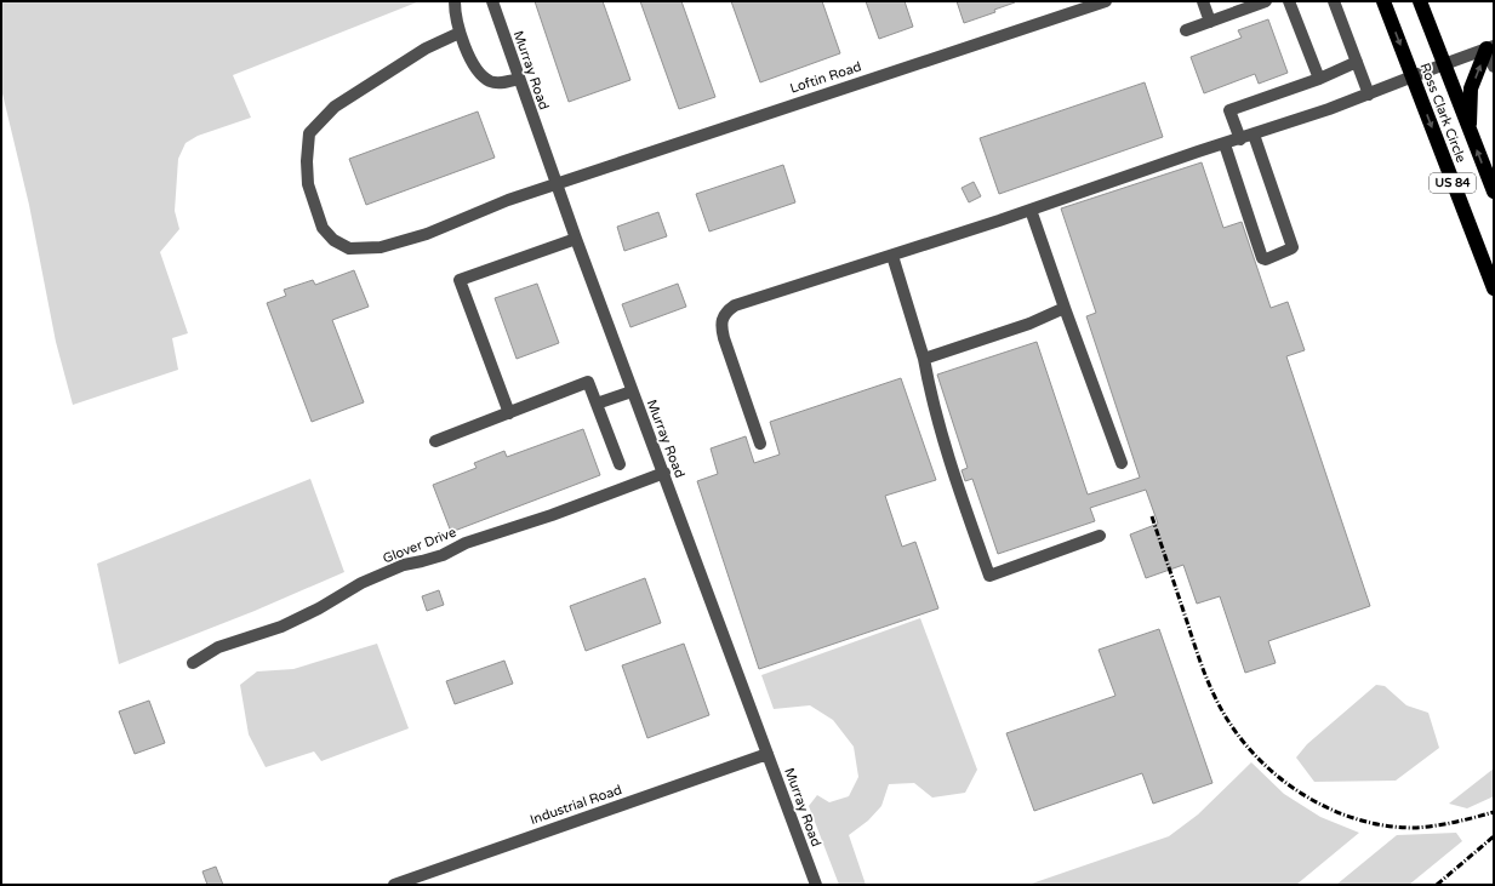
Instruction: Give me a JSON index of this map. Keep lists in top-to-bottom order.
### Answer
{
  "streets": {
    "highway": ["Ross Clark Circle", "US 84"],
    "street": [
      "Murray Road",
      "Loftin Road",
      "Glover Drive",
      "Industrial Road"
    ]
  },
  "crossings": [
    ["Murray Road", "Loftin Road"],
    ["Murray Road", "Glover Drive"],
    ["Murray Road", "Industrial Road"]
  ]
}
